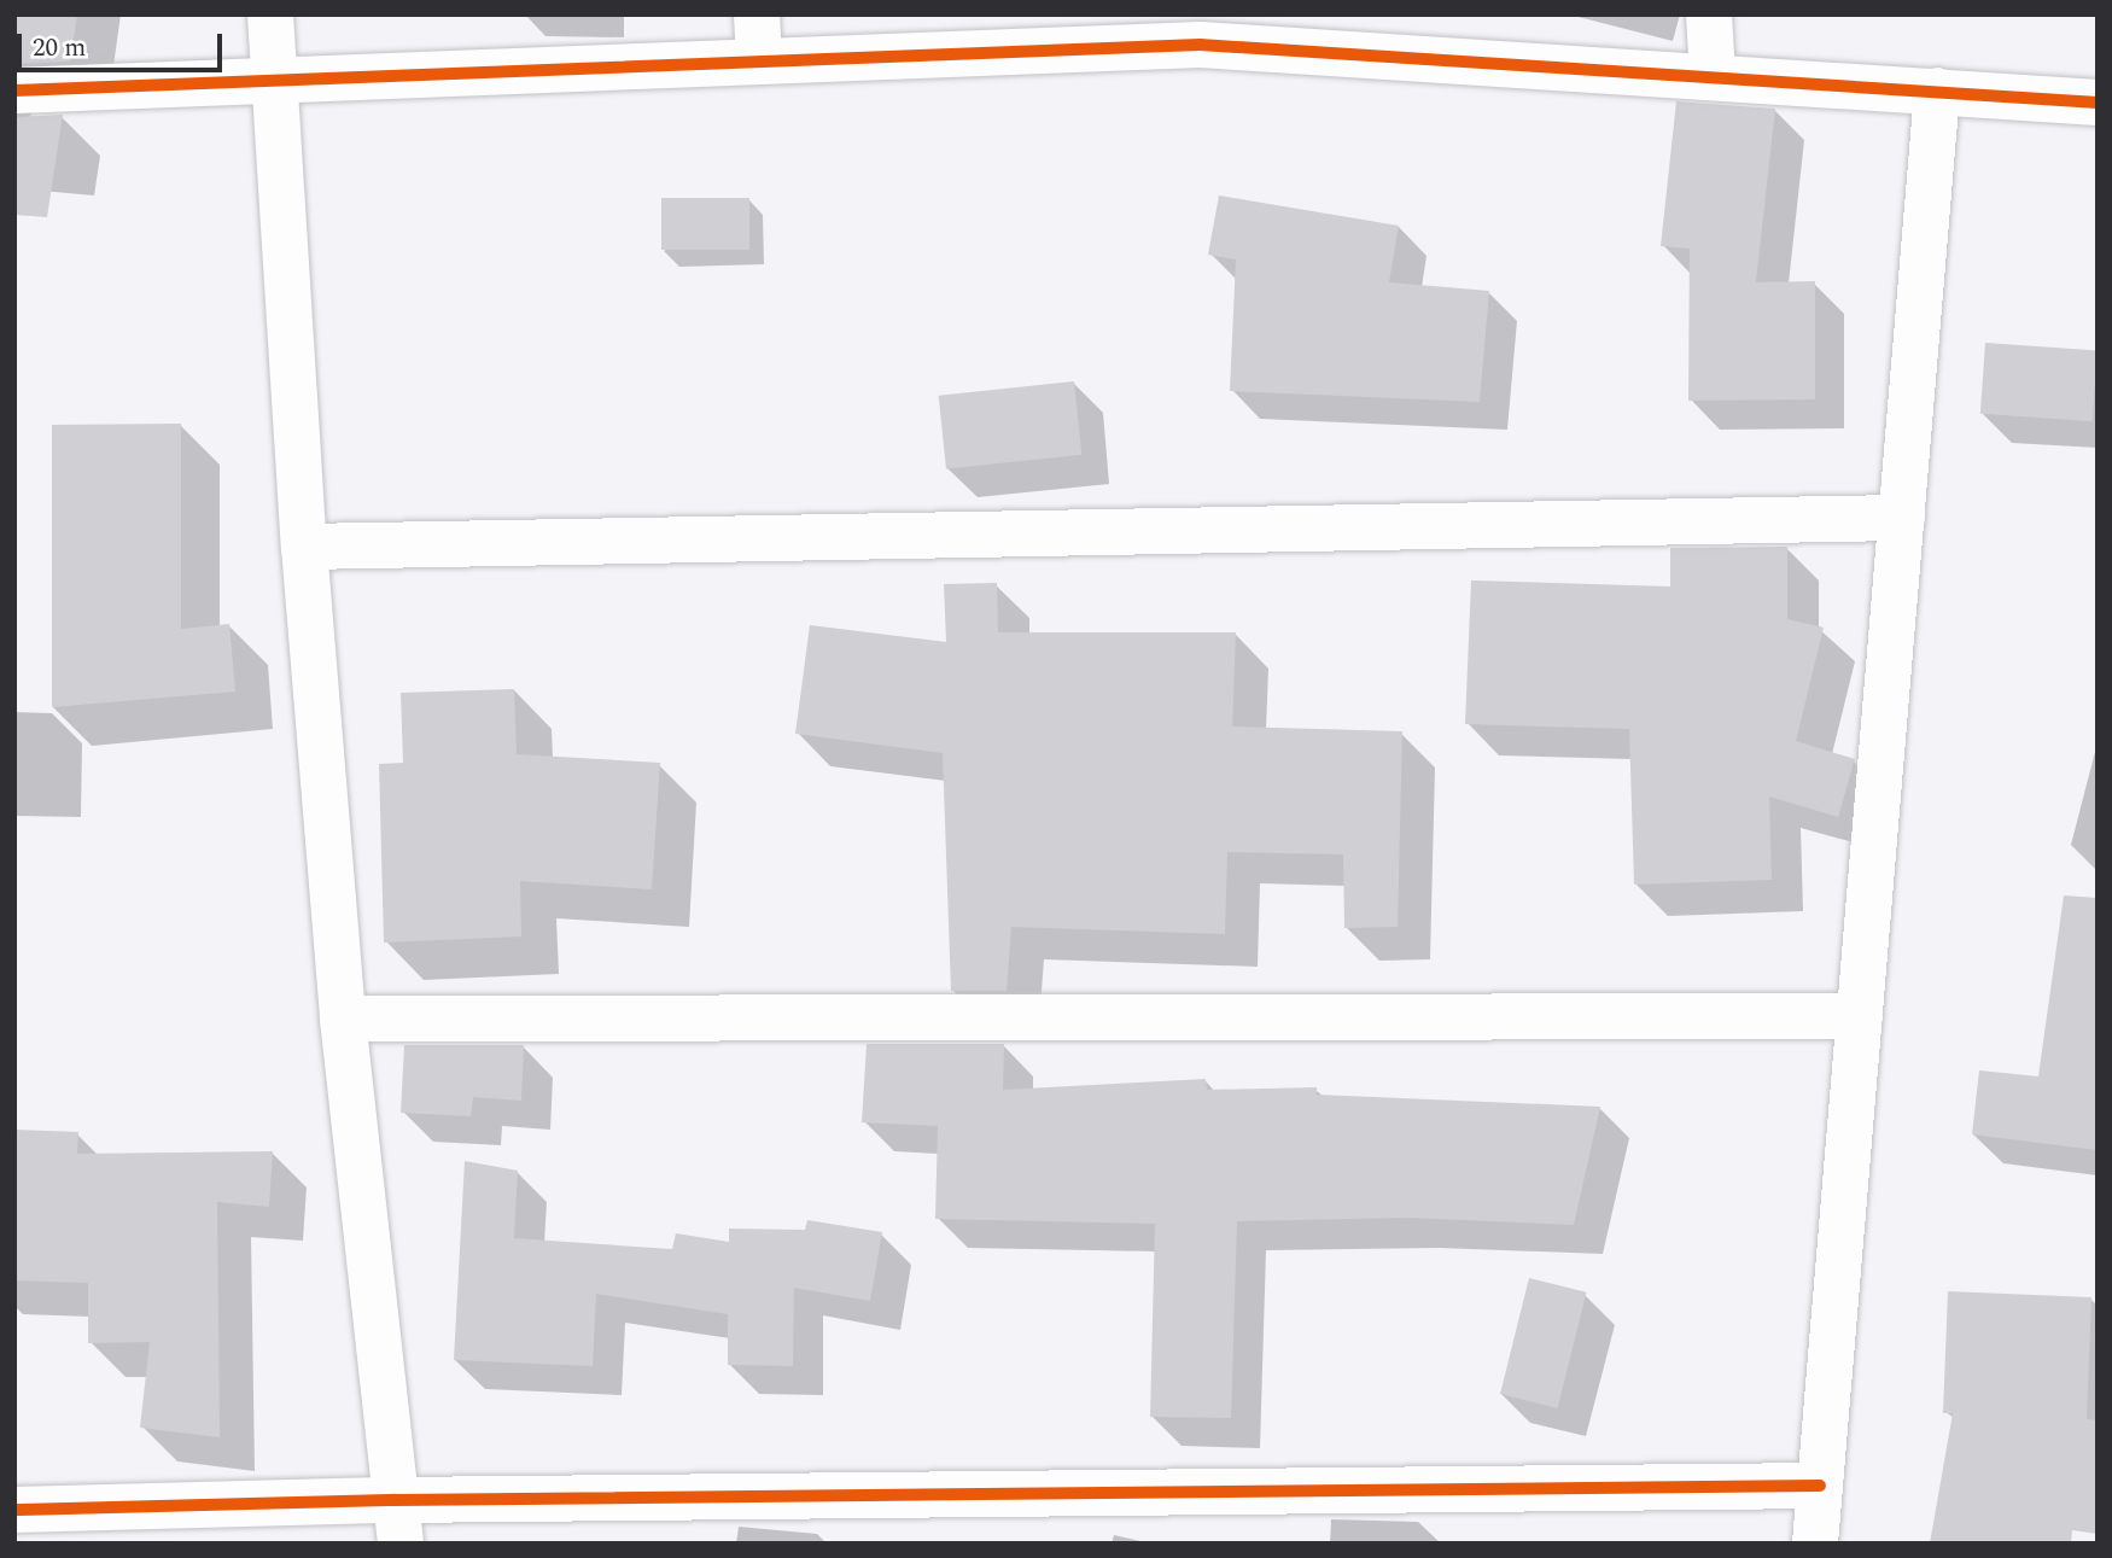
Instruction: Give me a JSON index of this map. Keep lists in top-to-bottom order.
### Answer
{
  "scale_bar": "20 m"
}
